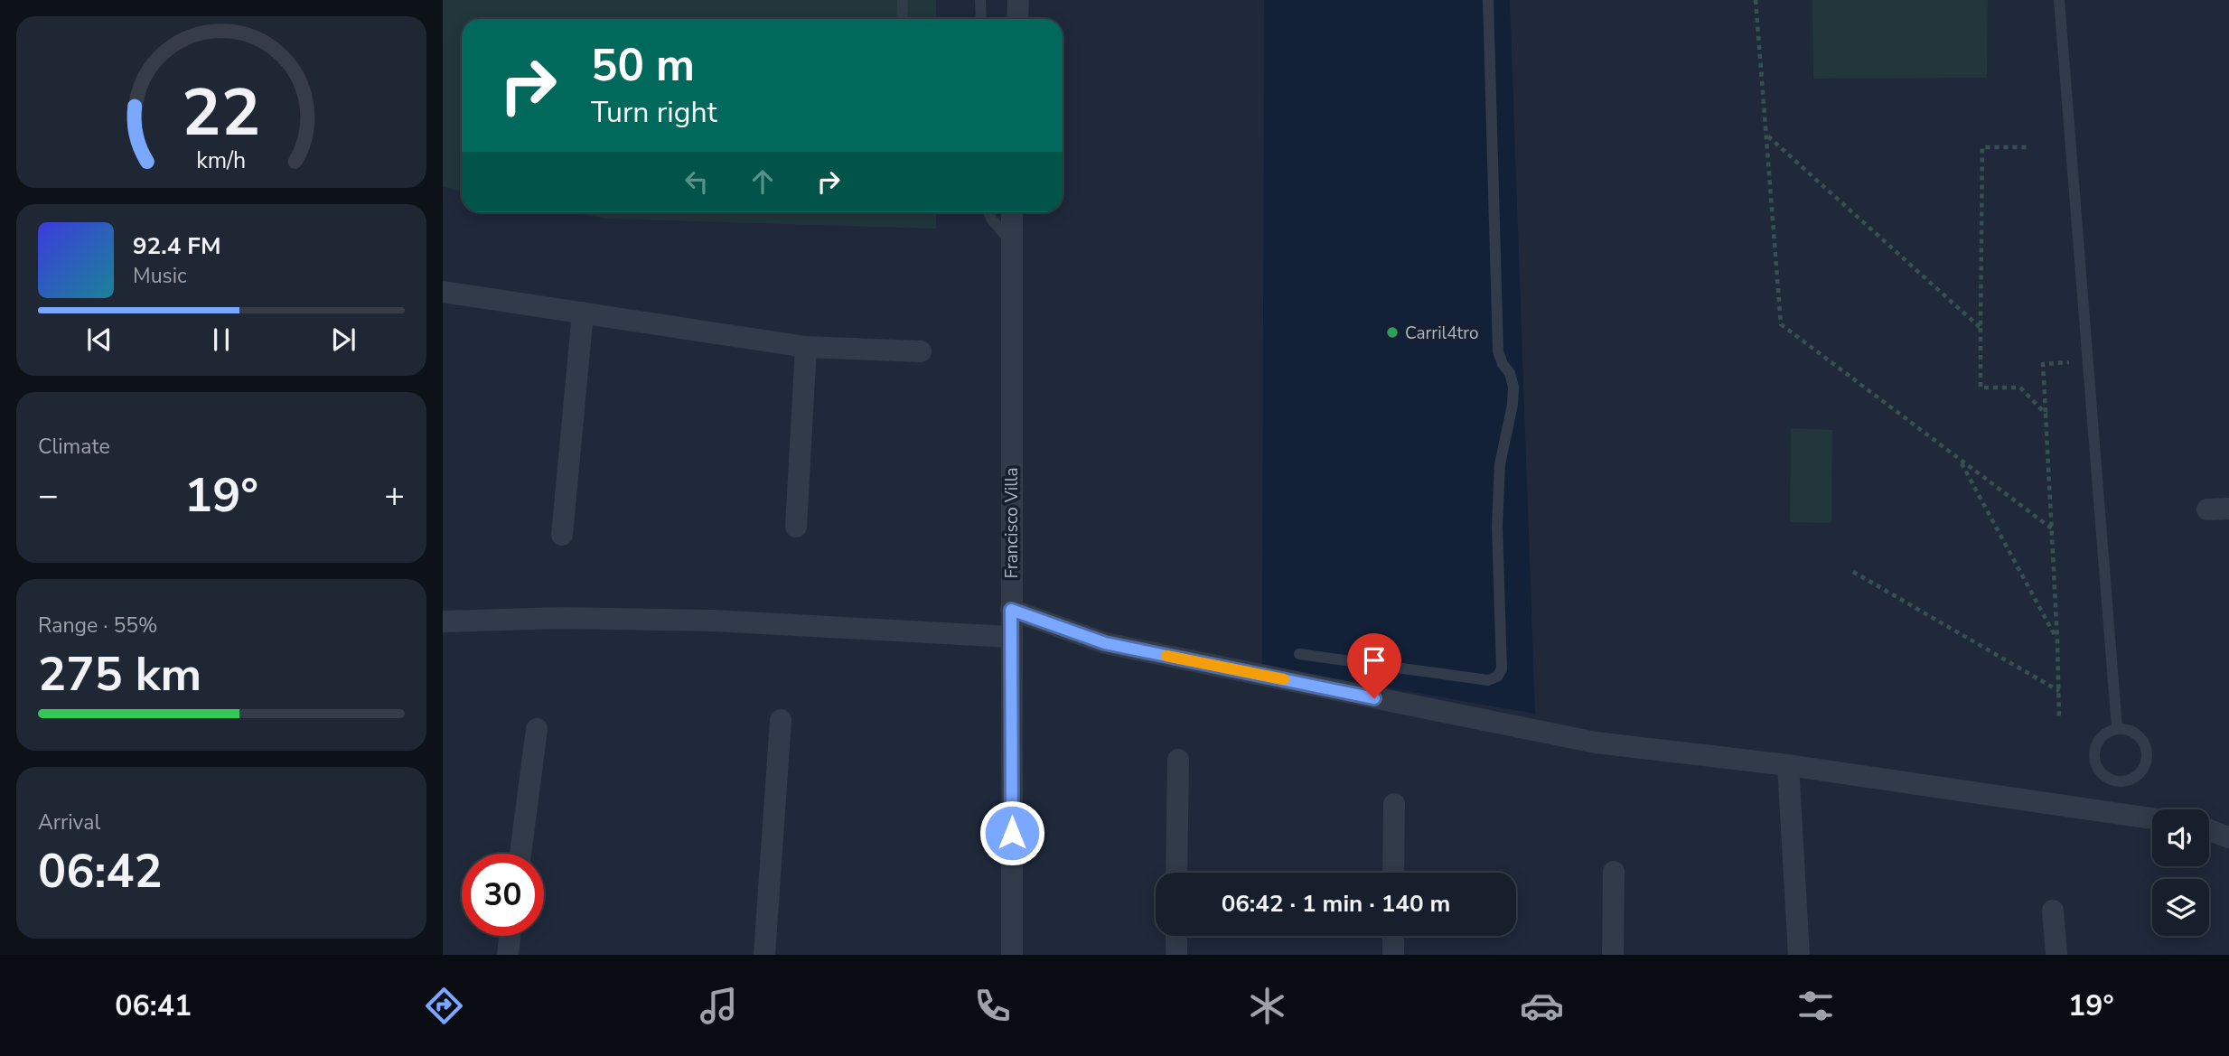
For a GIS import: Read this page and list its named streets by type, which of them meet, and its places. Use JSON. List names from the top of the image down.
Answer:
{
  "streets": {
    "street": ["Francisco Villa"]
  },
  "places": ["Carril4tro"],
  "page": {
    "turn": ["50 m", "Turn right"],
    "song": ["92.4 FM", "Music"],
    "tile": [
      "Climate",
      ["Range · 55%", "275 km"],
      ["Arrival", "06:42"]
    ],
    "heat": ["−", "19°", "+"],
    "limit": "30",
    "trip": "06:42 · 1 min · 140 m",
    "tabs": ["06:41", "19°"],
    "gauge": ["22", "km/h"]
  }
}
